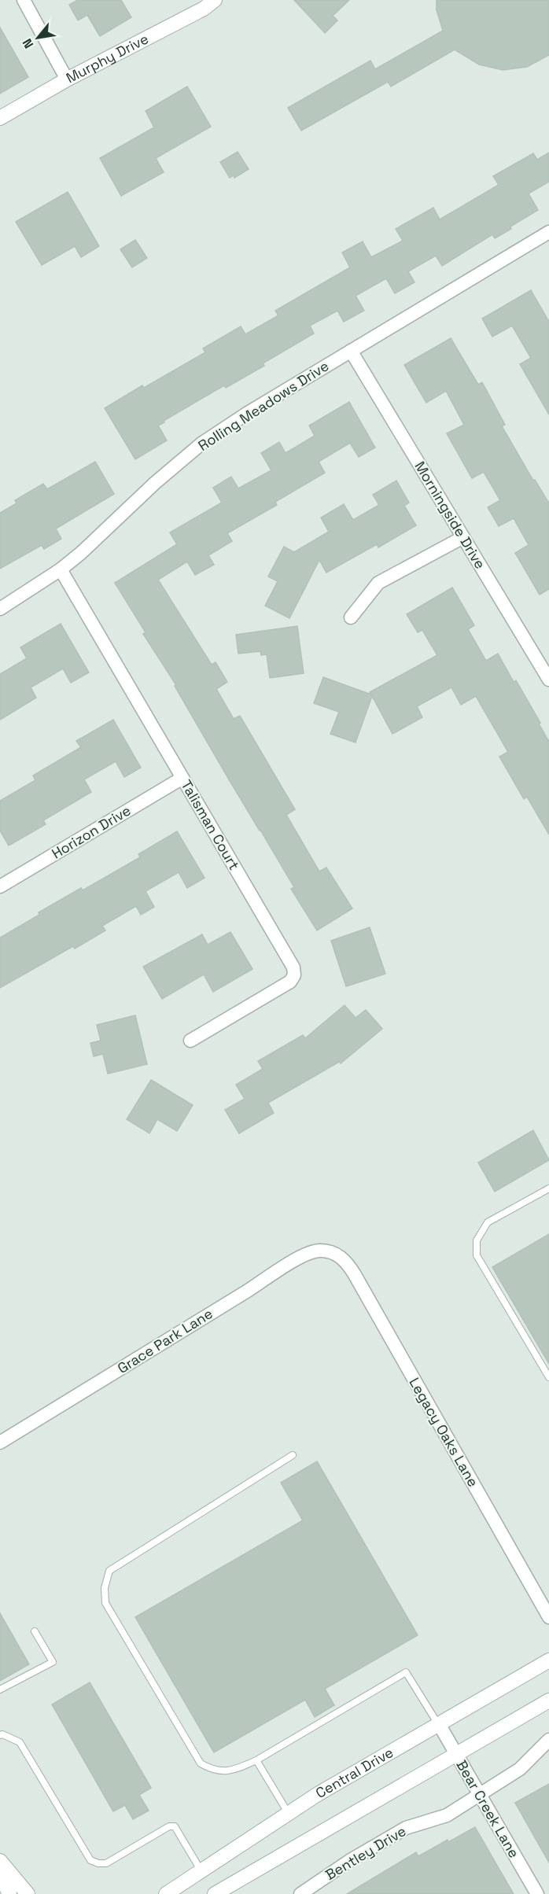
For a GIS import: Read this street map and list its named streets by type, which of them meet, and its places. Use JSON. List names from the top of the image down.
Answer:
{
  "streets": {
    "main road": ["Murphy Drive", "Central Drive"],
    "street": [
      "Rolling Meadows Drive",
      "Morningside Drive",
      "Talisman Court",
      "Horizon Drive",
      "Grace Park Lane",
      "Legacy Oaks Lane",
      "Bear Creek Lane",
      "Bentley Drive"
    ]
  },
  "crossings": [
    ["Rolling Meadows Drive", "Morningside Drive"],
    ["Rolling Meadows Drive", "Talisman Court"],
    ["Talisman Court", "Horizon Drive"],
    ["Grace Park Lane", "Legacy Oaks Lane"],
    ["Central Drive", "Bear Creek Lane"],
    ["Bear Creek Lane", "Bentley Drive"]
  ],
  "north": "bottom left"
}
